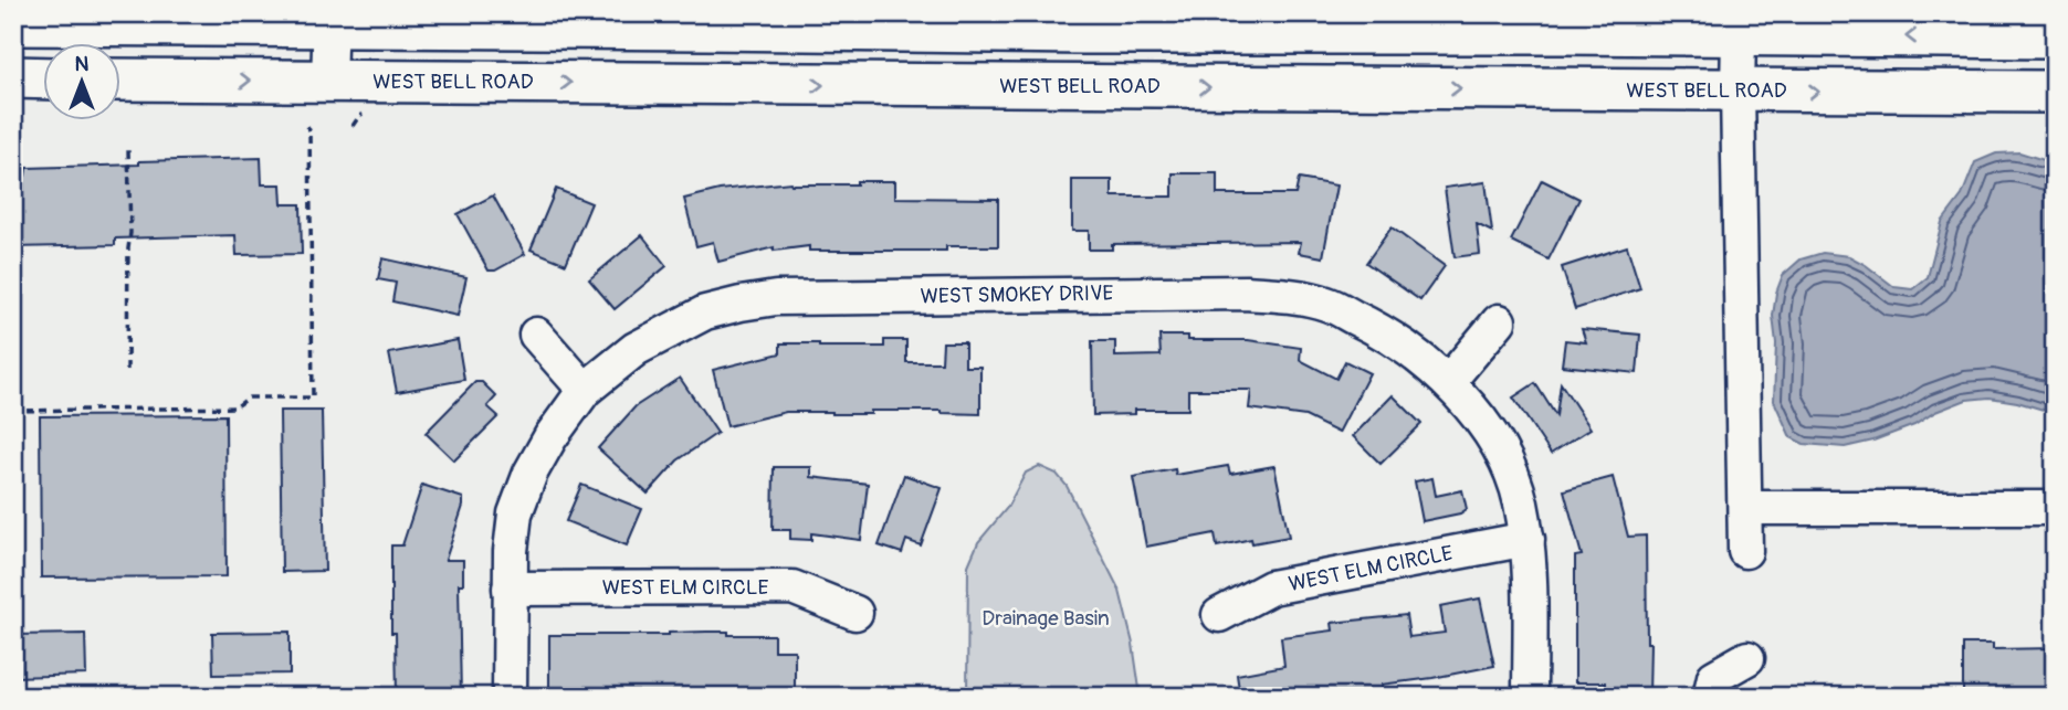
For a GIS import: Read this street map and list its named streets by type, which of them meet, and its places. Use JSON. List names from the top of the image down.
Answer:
{
  "streets": {
    "main road": ["WEST BELL ROAD"],
    "street": ["WEST SMOKEY DRIVE", "WEST ELM CIRCLE"]
  },
  "crossings": [
    ["WEST SMOKEY DRIVE", "WEST ELM CIRCLE"]
  ],
  "parks": ["Drainage Basin"],
  "north": "top"
}
